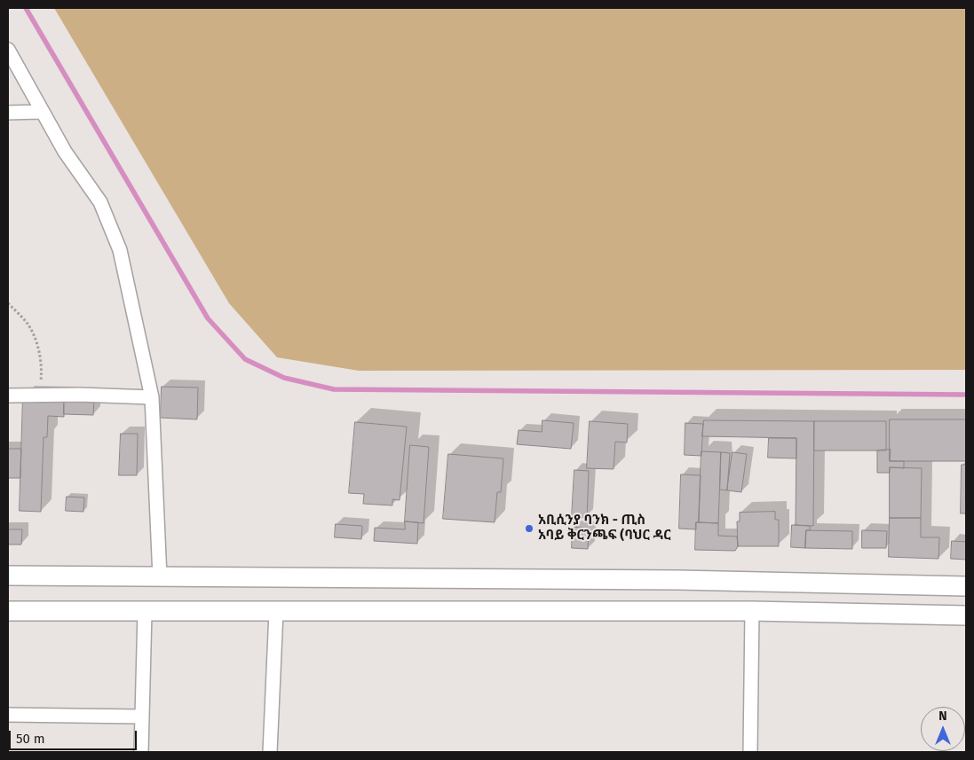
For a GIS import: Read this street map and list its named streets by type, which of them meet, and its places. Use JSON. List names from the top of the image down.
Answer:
{
  "places": ["አቢሲንያ ባንክ - ጢስ አባይ ቅርንጫፍ (ባህር ዳር"],
  "scale_bar": "50 m",
  "north": "top"
}
